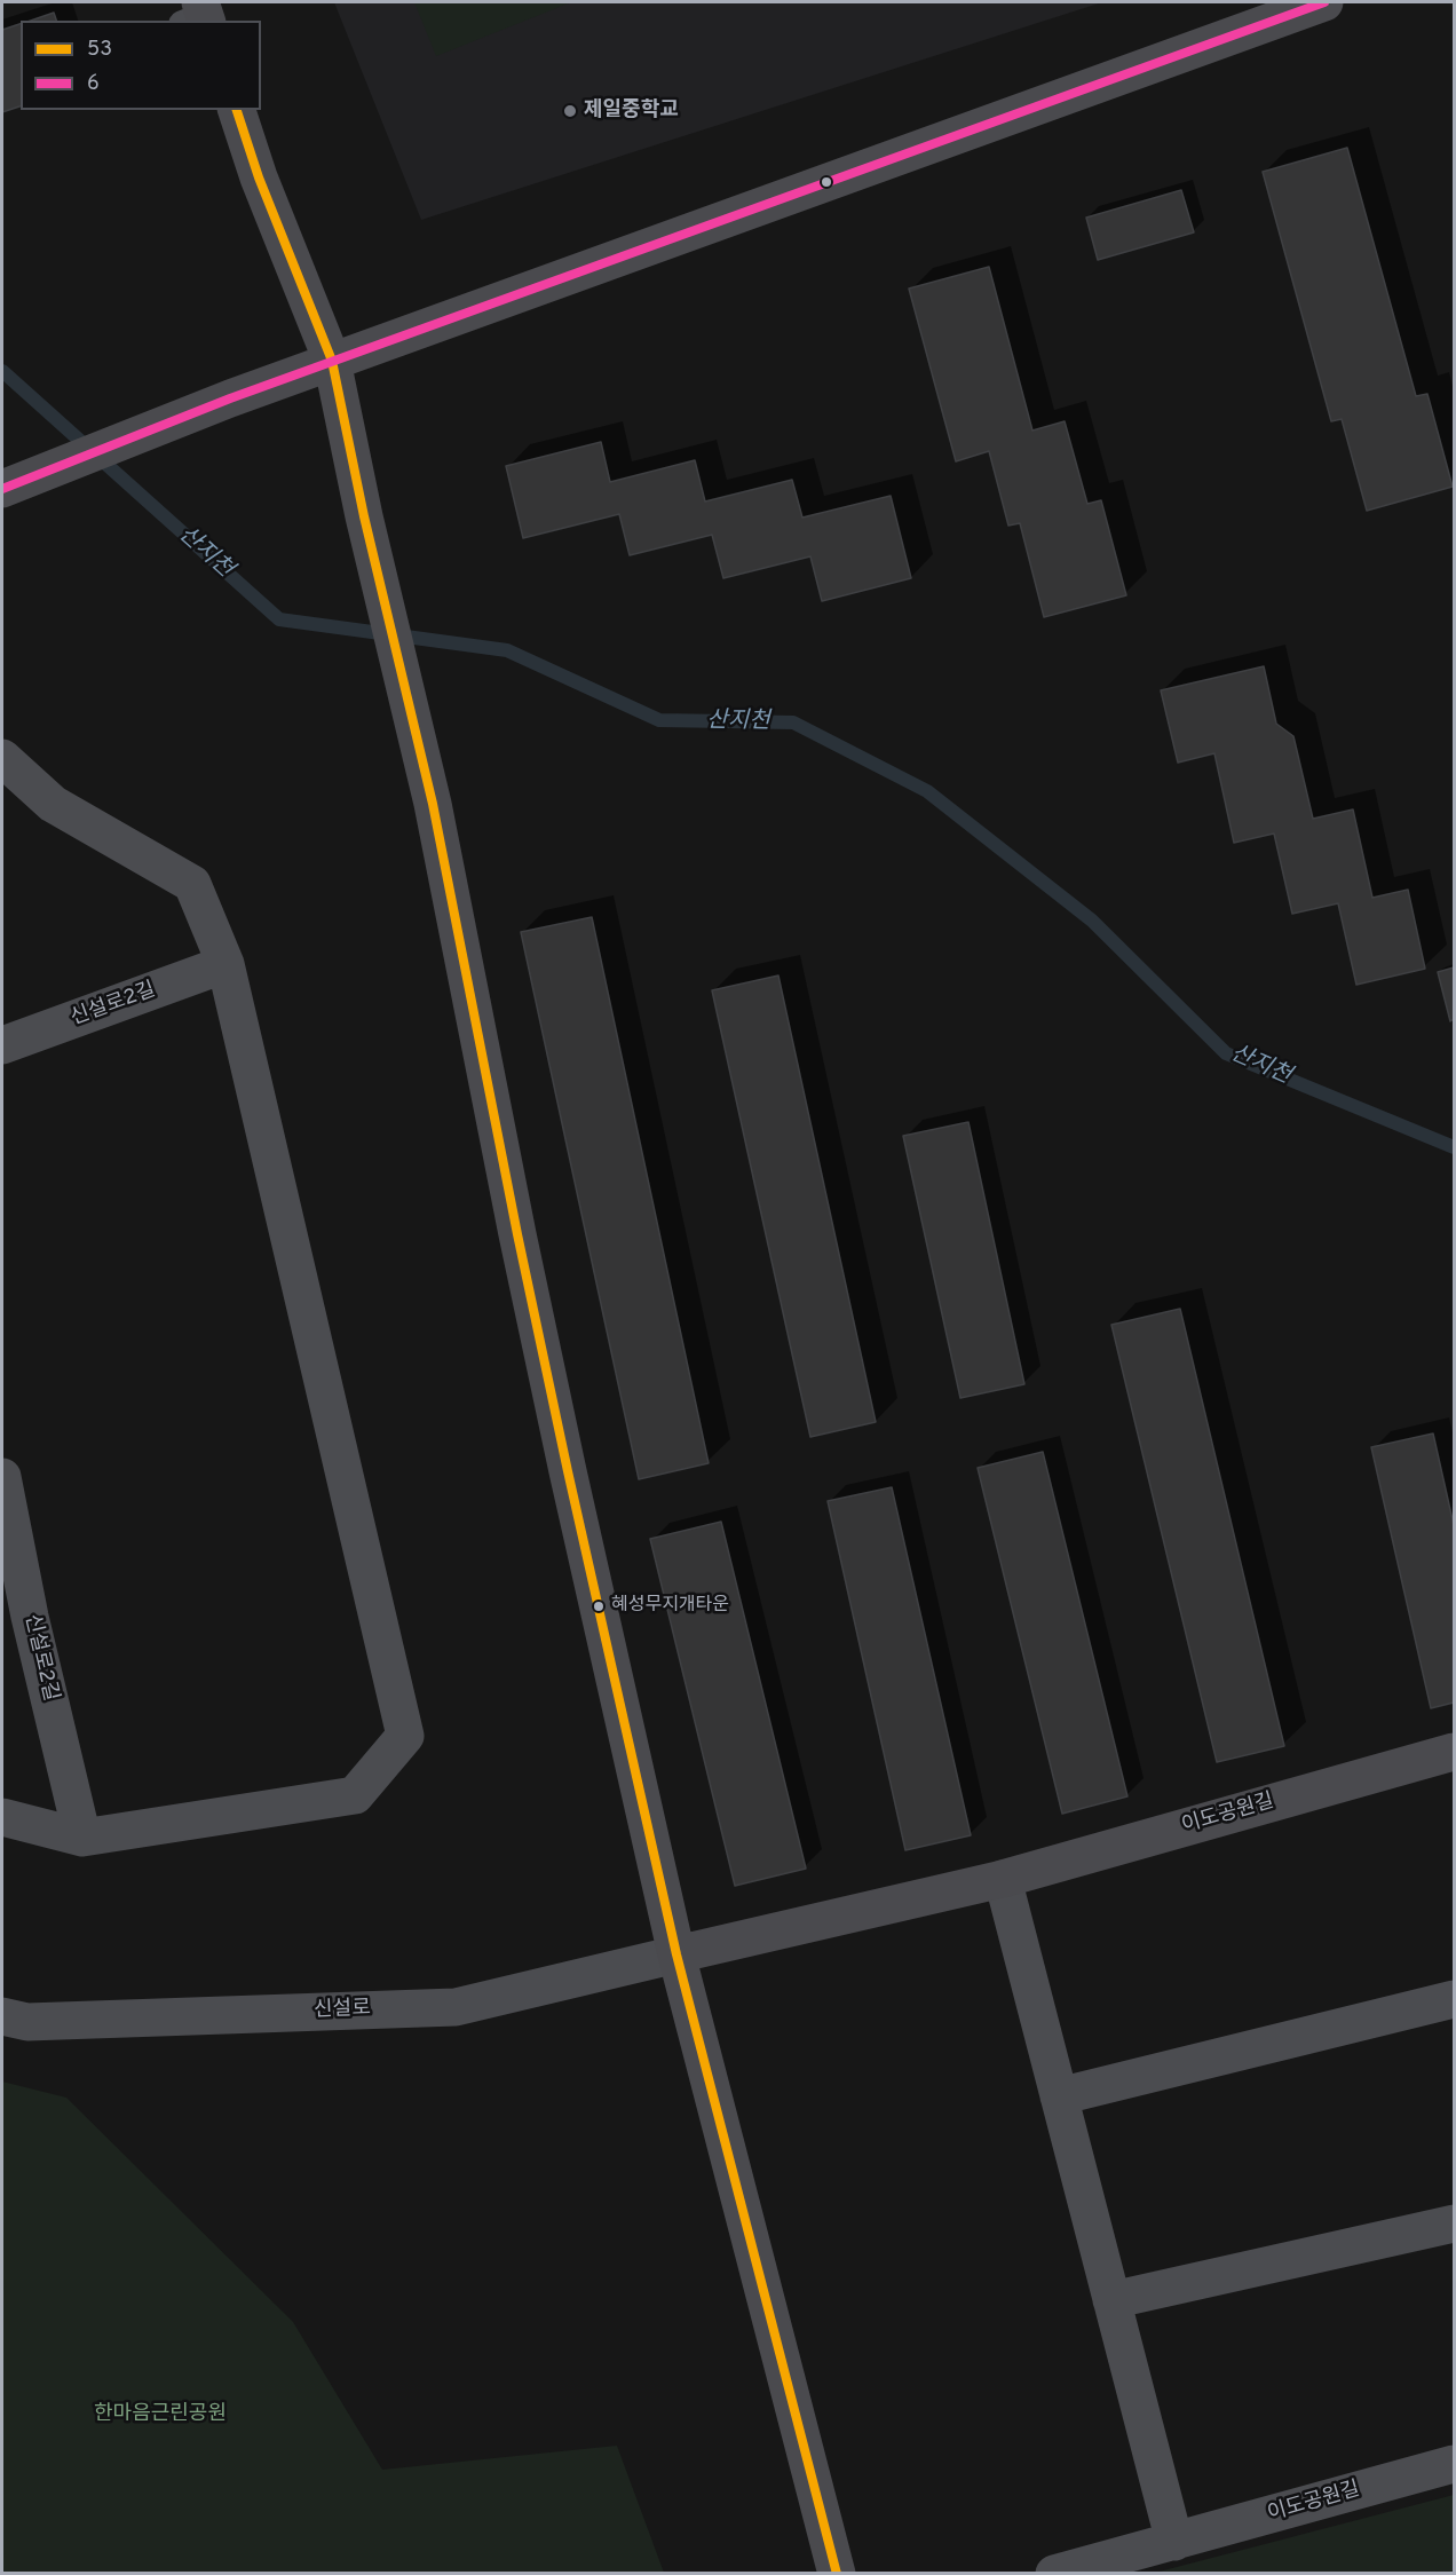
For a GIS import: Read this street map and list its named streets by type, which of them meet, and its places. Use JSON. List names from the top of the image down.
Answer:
{
  "streets": {
    "main road": ["이도공원길"],
    "street": ["신설로2길", "신설로"]
  },
  "crossings": [
    ["이도공원길", "신설로"]
  ],
  "water": ["산지천"],
  "parks": ["한마음근린공원"],
  "places": ["제일중학교", "혜성무지개타운"],
  "lines": ["transit line 6", "transit line 53"],
  "legend": ["53", "6"]
}
